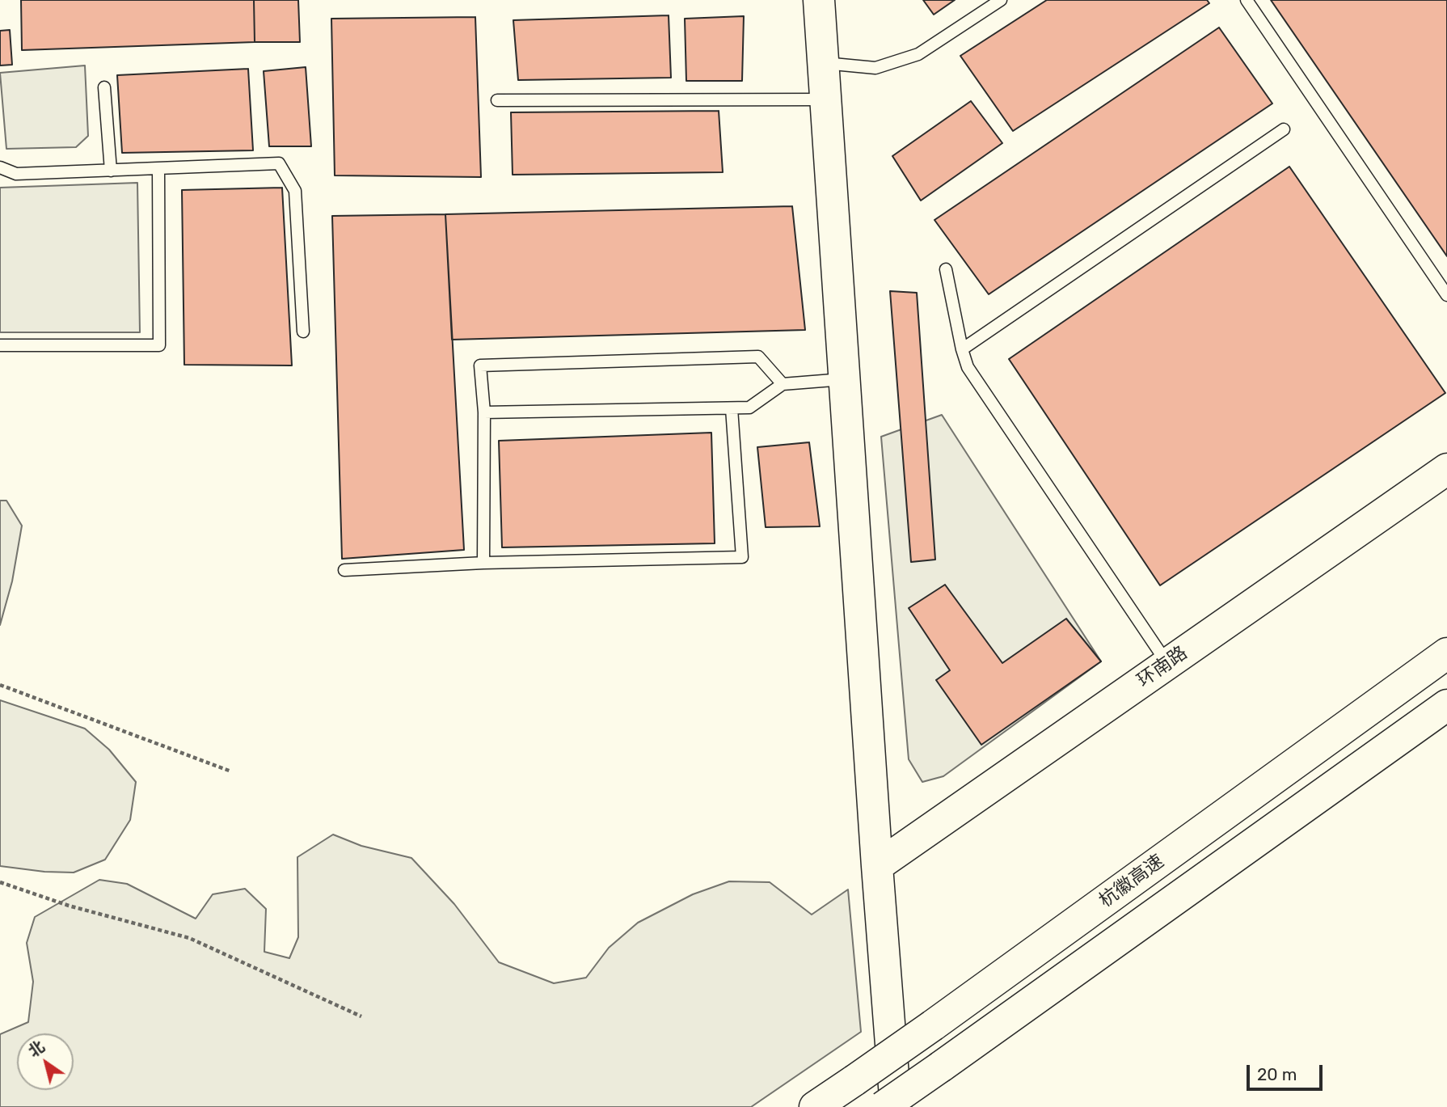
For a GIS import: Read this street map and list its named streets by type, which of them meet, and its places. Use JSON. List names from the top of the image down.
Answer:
{
  "streets": {
    "main road": ["环南路", "杭徽高速"]
  },
  "scale_bar": "20 m",
  "north": "top left"
}
